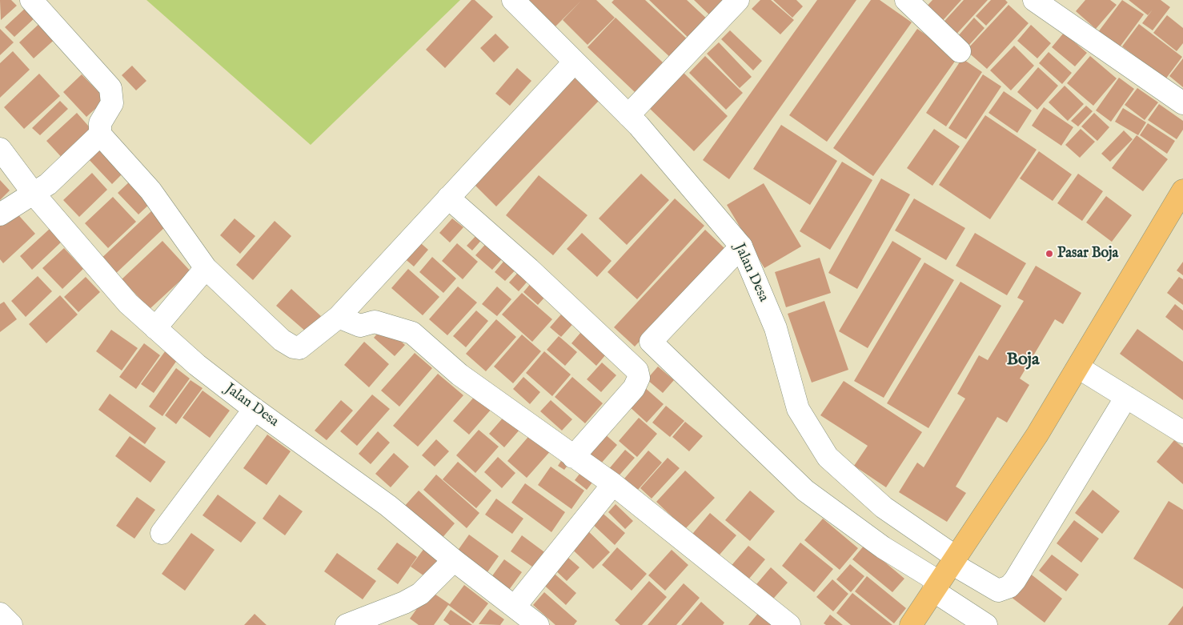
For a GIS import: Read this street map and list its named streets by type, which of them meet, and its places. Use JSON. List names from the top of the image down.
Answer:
{
  "streets": {
    "street": ["Jalan Desa"]
  },
  "districts": ["Boja"],
  "places": ["Pasar Boja"]
}
